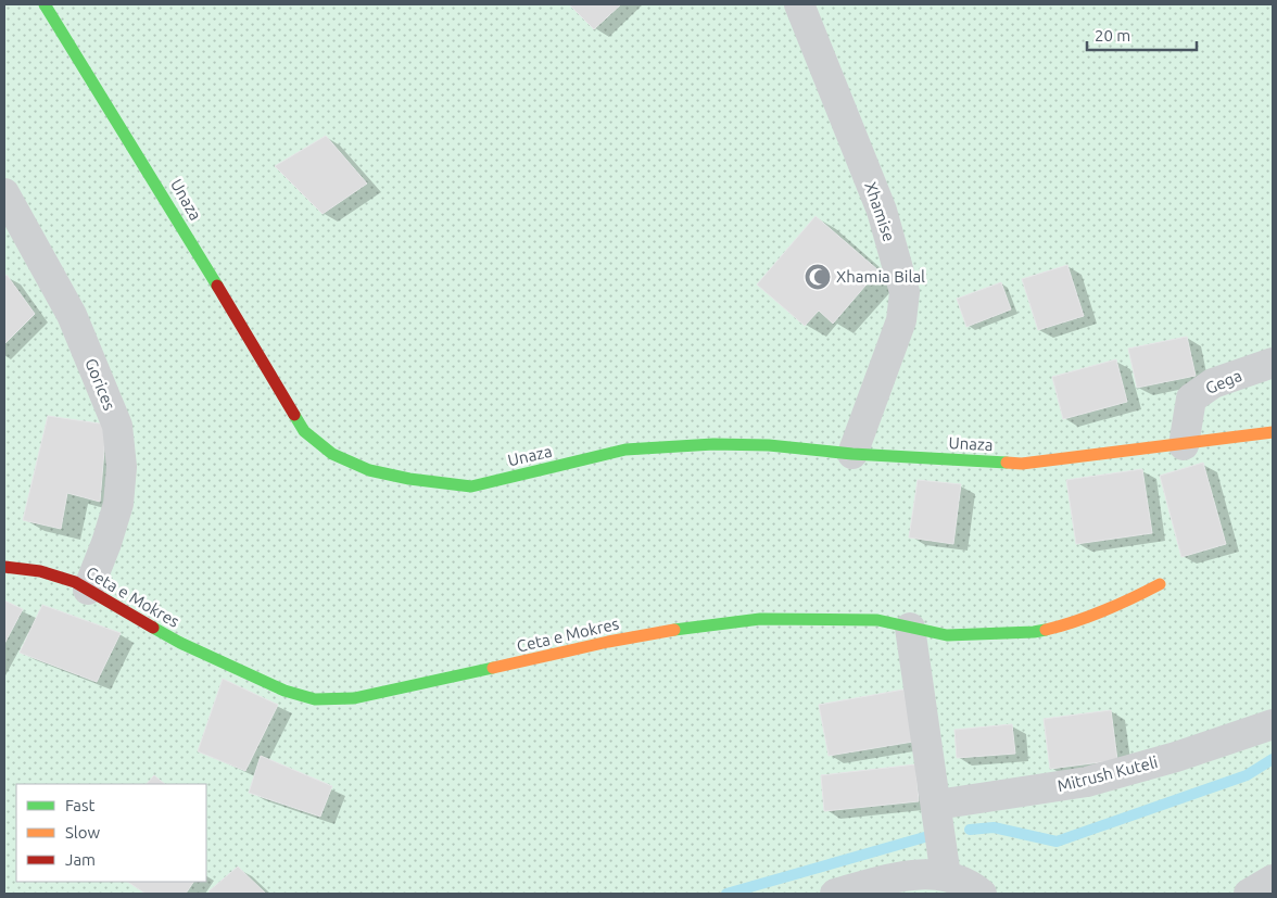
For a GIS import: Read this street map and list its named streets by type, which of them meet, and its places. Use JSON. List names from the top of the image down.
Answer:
{
  "streets": {
    "main road": ["Unaza", "Ceta e Mokres"],
    "street": [
      "Xhamise",
      "Gega",
      "Gorices",
      "Mitrush Kuteli"
    ]
  },
  "crossings": [
    ["Unaza", "Xhamise"],
    ["Unaza", "Gega"],
    ["Gorices", "Ceta e Mokres"]
  ],
  "places": {
    "mosque": ["Xhamia Bilal"]
  },
  "legend": ["Fast", "Slow", "Jam"],
  "scale_bar": "20 m"
}
